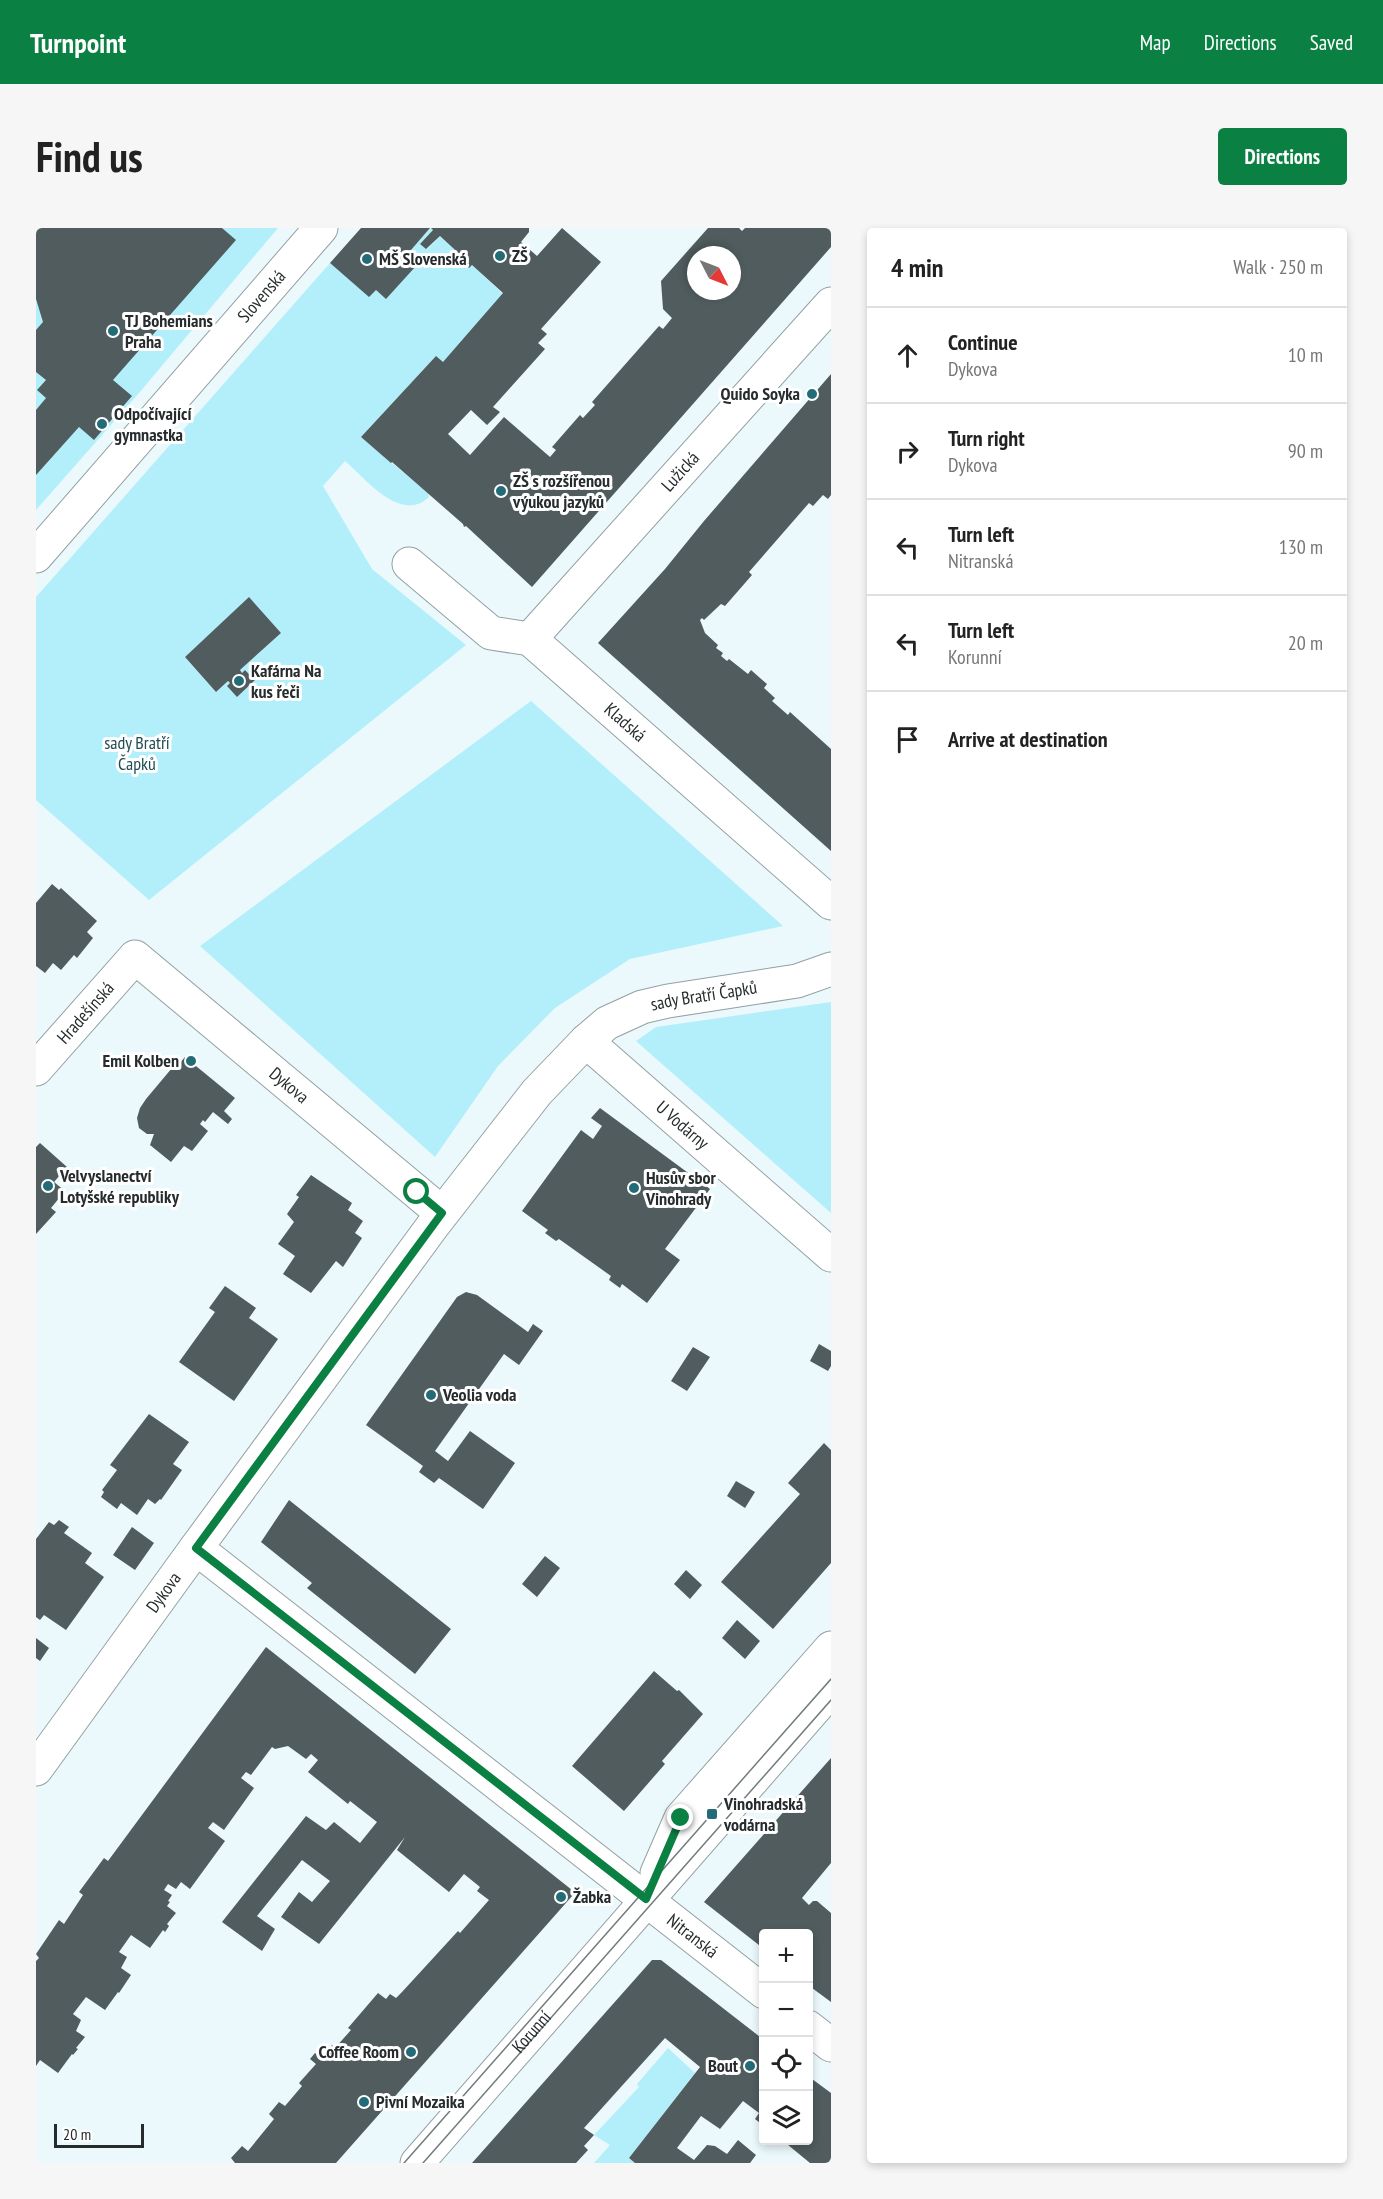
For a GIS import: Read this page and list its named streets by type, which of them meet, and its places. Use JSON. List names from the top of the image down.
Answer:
{
  "streets": {
    "street": [
      "Slovenská",
      "Lužická",
      "Kladská",
      "sady Bratří Čapků",
      "Hradešínská",
      "Dykova",
      "U Vodárny",
      "Nitranská",
      "Korunní"
    ]
  },
  "crossings": [
    ["Lužická", "Kladská"],
    ["sady Bratří Čapků", "Dykova"],
    ["sady Bratří Čapků", "U Vodárny"],
    ["Hradešínská", "Dykova"],
    ["Dykova", "U Vodárny"],
    ["Dykova", "Nitranská"],
    ["Nitranská", "Korunní"]
  ],
  "parks": ["sady Bratří Čapků"],
  "places": {
    "other": [
      "ZŠ",
      "MŠ Slovenská",
      "TJ Bohemians Praha",
      "Quido Soyka",
      "Odpočívající gymnastka",
      "ZŠ s rozšířenou výukou jazyků",
      "Kafárna Na kus řeči",
      "Emil Kolben",
      "Velvyslanectví Lotyšské republiky",
      "Husův sbor Vinohrady",
      "Veolia voda",
      "Žabka",
      "Coffee Room",
      "Bout",
      "Pivní Mozaika"
    ],
    "transit": ["Vinohradská vodárna"]
  },
  "scale_bar": "20 m",
  "north": "bottom right",
  "page": {
    "header": "Turnpoint",
    "nav": ["Map", "Directions", "Saved"],
    "buttons": "Directions",
    "title": "Find us",
    "heading": ["4 min", "Walk · 250 m"],
    "list": [
      ["Continue", "Dykova", "10 m"],
      ["Turn right", "Dykova", "90 m"],
      ["Turn left", "Nitranská", "130 m"],
      ["Turn left", "Korunní", "20 m"],
      "Arrive at destination"
    ],
    "map_buttons": ["+", "−"],
    "scale": "20 m"
  }
}
